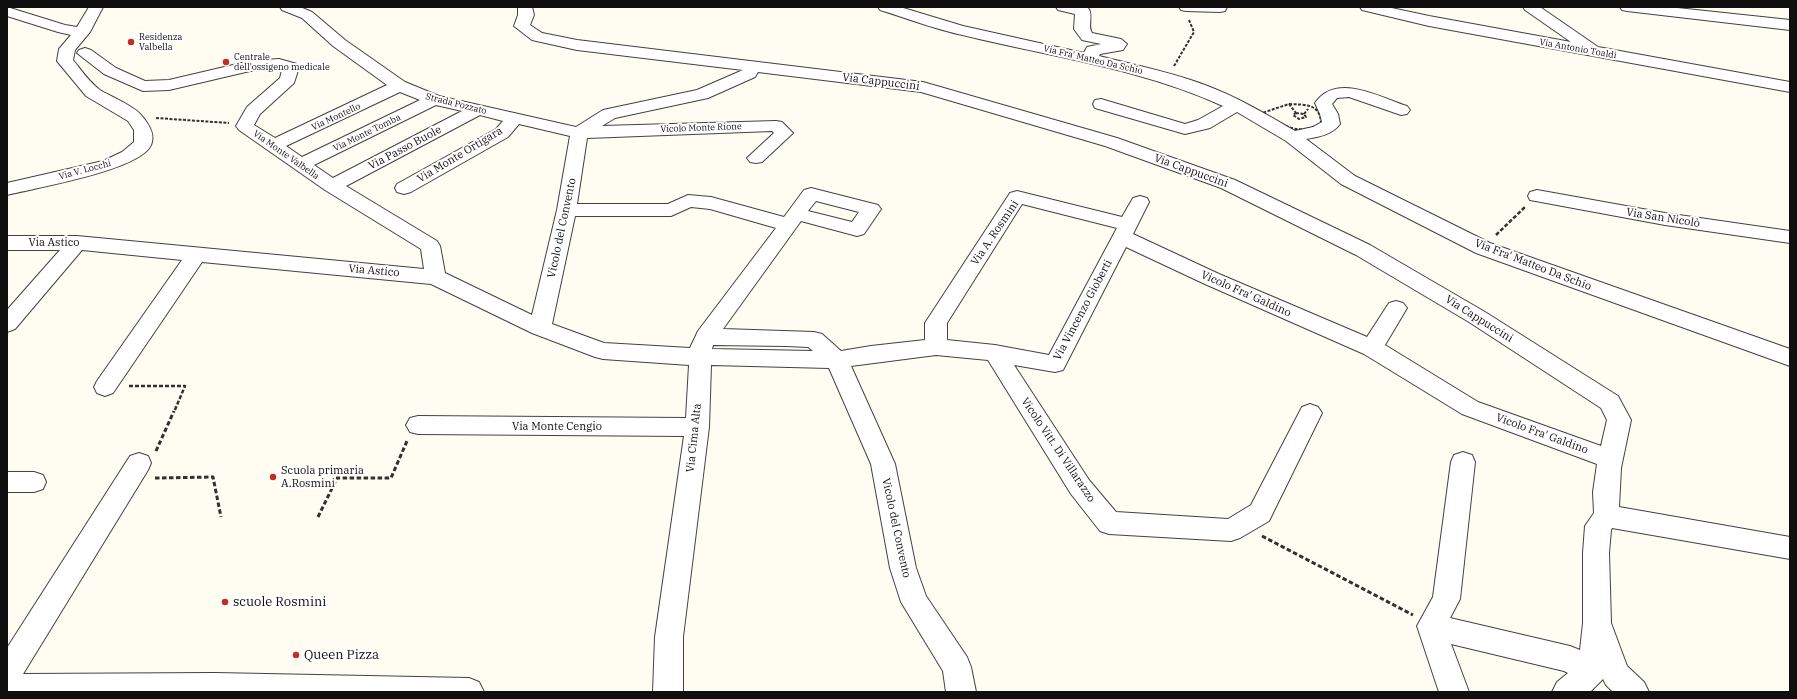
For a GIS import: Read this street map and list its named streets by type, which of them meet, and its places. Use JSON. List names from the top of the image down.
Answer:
{
  "streets": {
    "street": [
      "Via Antonio Toaldi",
      "Via Fra' Matteo Da Schio",
      "Via Cappuccini",
      "Strada Pozzato",
      "Via Montello",
      "Vicolo Monte Rione",
      "Via Monte Tomba",
      "Via Passo Buole",
      "Via Monte Valbella",
      "Via Monte Ortigara",
      "Via V. Locchi",
      "Via San Nicolò",
      "Vicolo del Convento",
      "Via A. Rosmini",
      "Via Astico",
      "Vicolo Fra' Galdino",
      "Via Vincenzo Gioberti",
      "Via Monte Cengio",
      "Via Cima Alta",
      "Vicolo Vitt. Di Villarazzo"
    ]
  },
  "crossings": [
    ["Via Cappuccini", "Vicolo Fra' Galdino"],
    ["Strada Pozzato", "Via Montello"],
    ["Strada Pozzato", "Vicolo Monte Rione"],
    ["Strada Pozzato", "Via Monte Tomba"],
    ["Strada Pozzato", "Via Passo Buole"],
    ["Strada Pozzato", "Via Monte Ortigara"],
    ["Strada Pozzato", "Vicolo del Convento"],
    ["Via Montello", "Via Monte Valbella"],
    ["Vicolo Monte Rione", "Vicolo del Convento"],
    ["Via Monte Tomba", "Via Monte Valbella"],
    ["Via Passo Buole", "Via Monte Valbella"],
    ["Via Monte Valbella", "Via Astico"],
    ["Vicolo del Convento", "Via Astico"],
    ["Via A. Rosmini", "Vicolo Fra' Galdino"],
    ["Via A. Rosmini", "Via Vincenzo Gioberti"],
    ["Vicolo Fra' Galdino", "Via Vincenzo Gioberti"],
    ["Via Vincenzo Gioberti", "Vicolo Vitt. Di Villarazzo"],
    ["Via Monte Cengio", "Via Cima Alta"]
  ],
  "places": [
    "Residenza Valbella",
    "Centrale dell'ossigeno medicale",
    "Scuola primaria A.Rosmini",
    "scuole Rosmini",
    "Queen Pizza"
  ]
}
